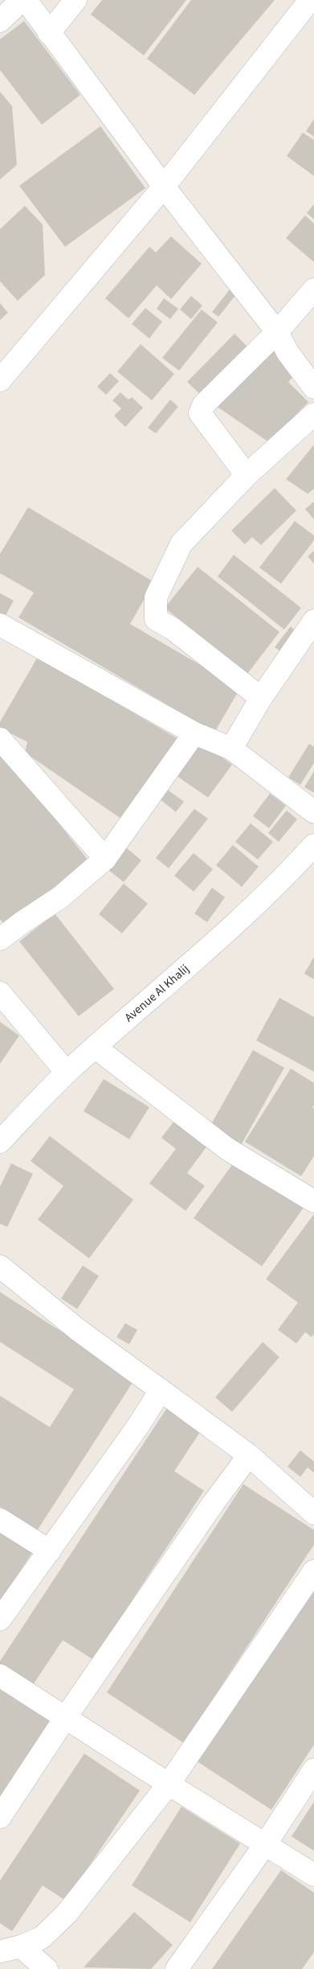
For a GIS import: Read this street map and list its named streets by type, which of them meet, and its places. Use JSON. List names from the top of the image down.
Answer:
{
  "streets": {
    "street": ["Avenue Al Khalij"]
  }
}
